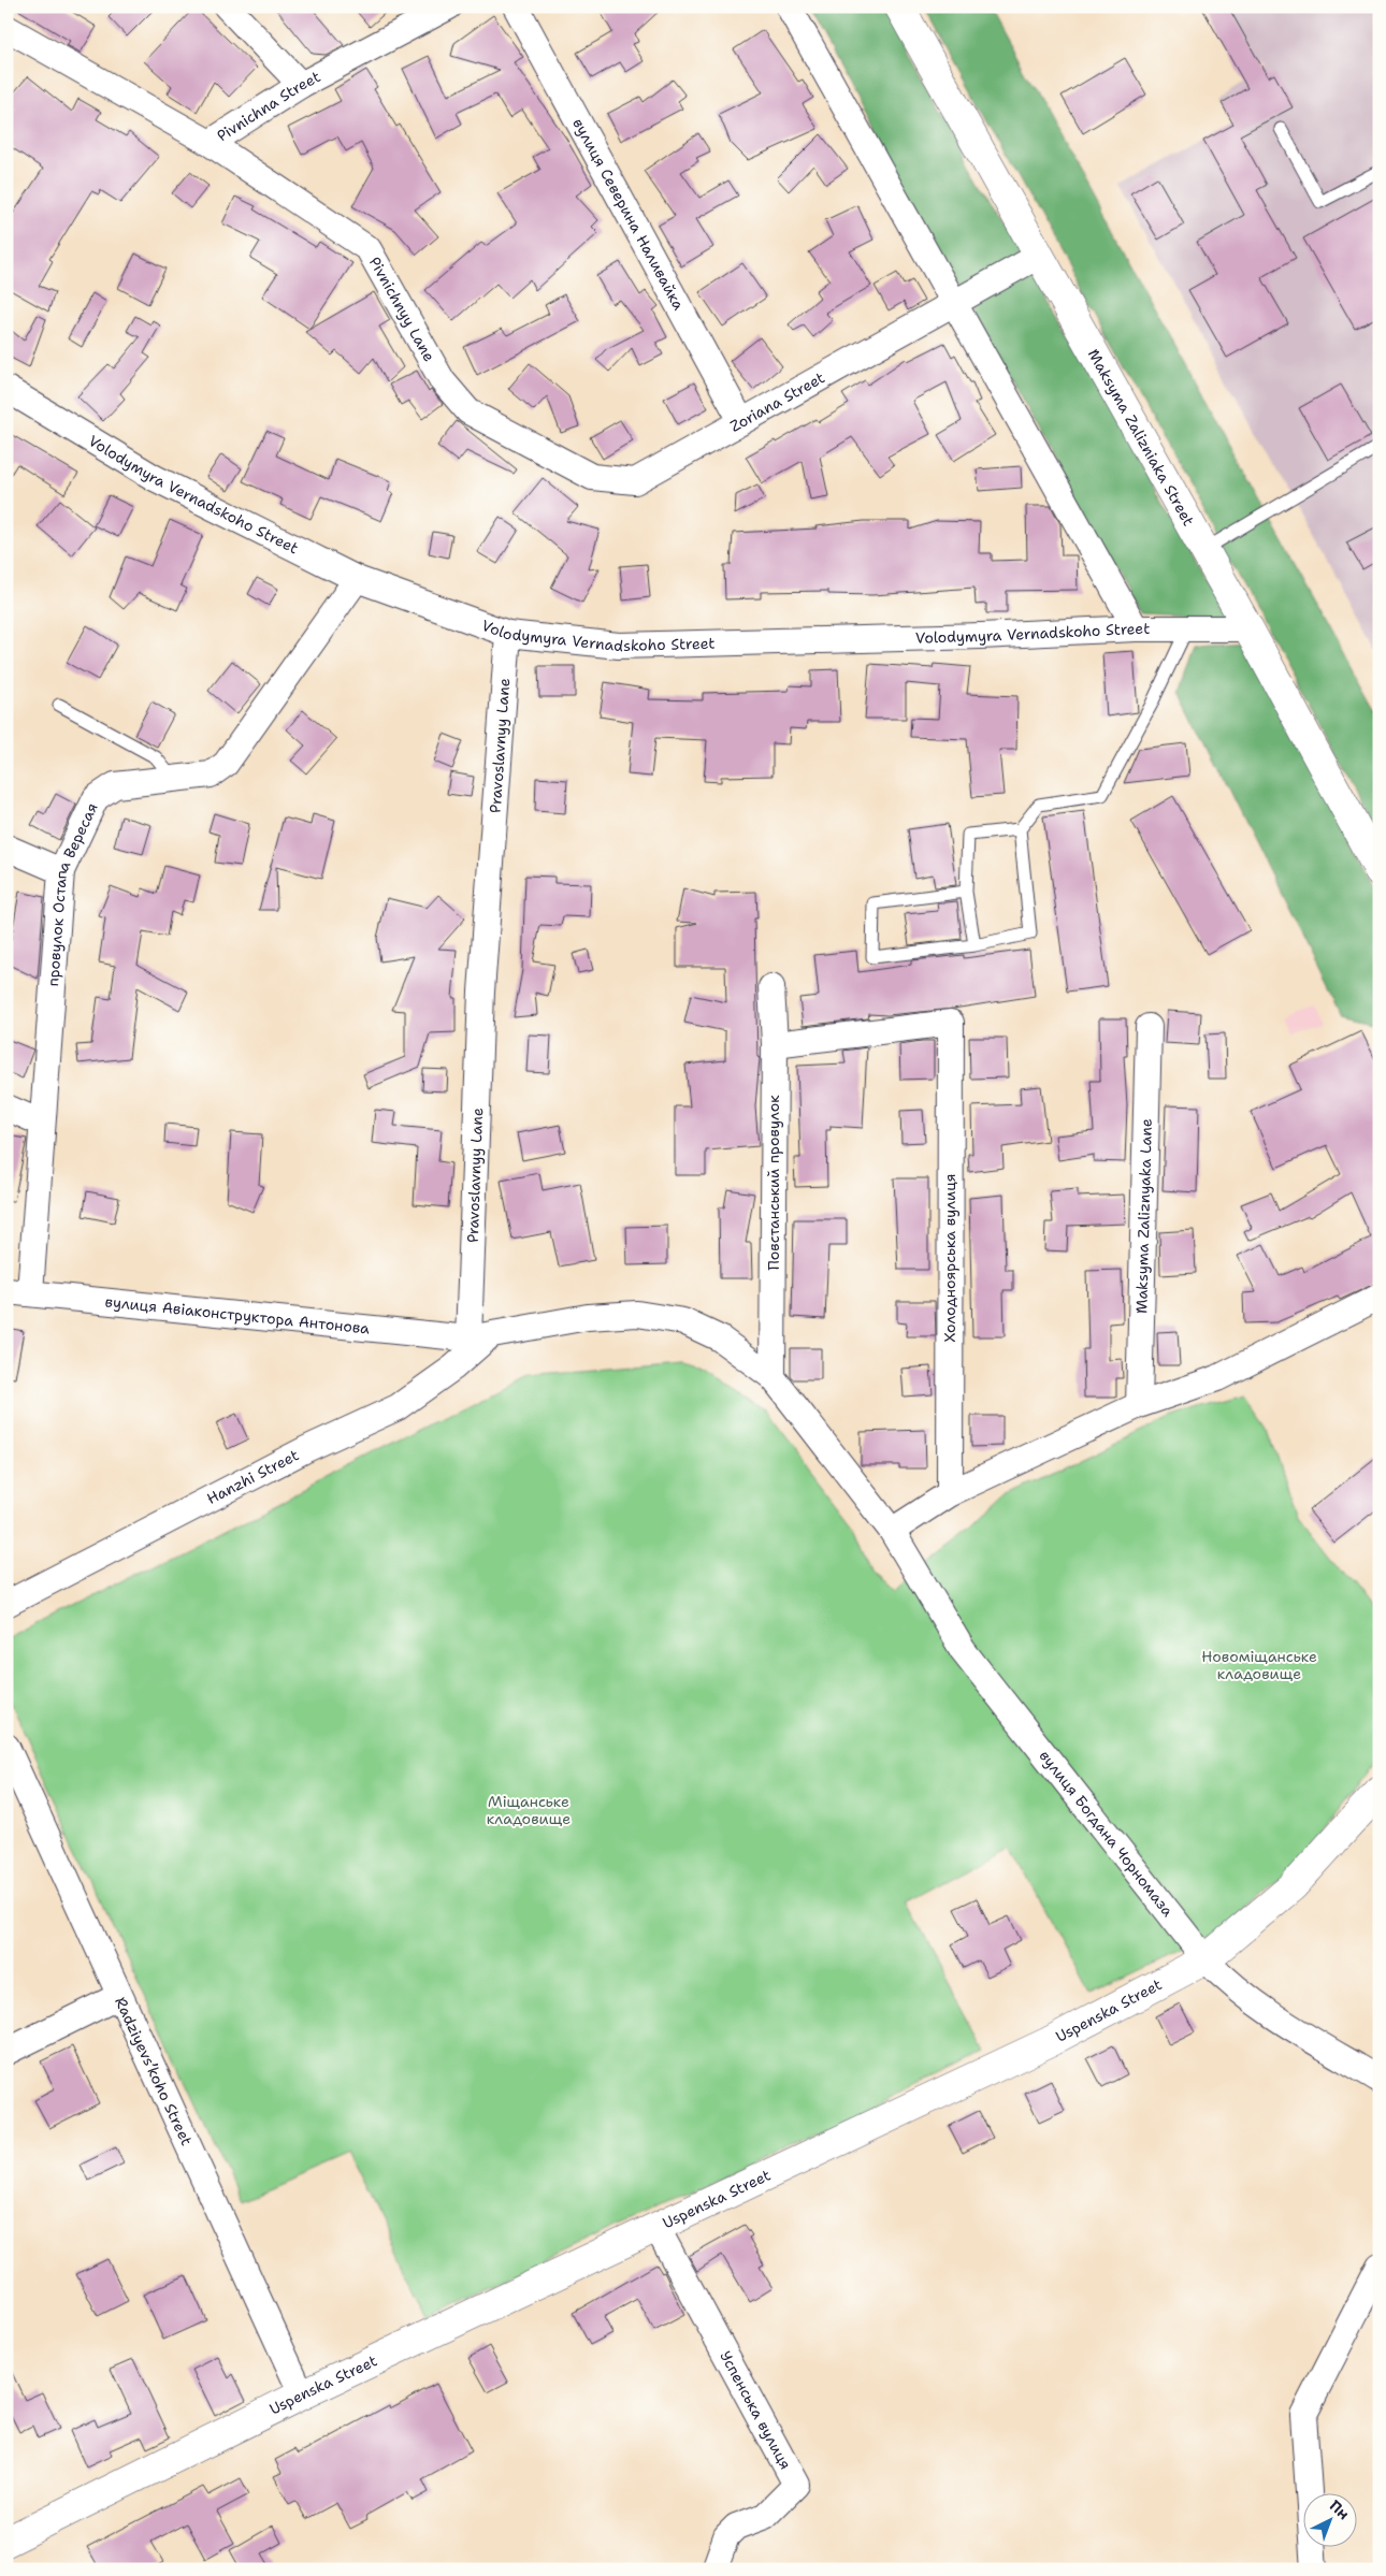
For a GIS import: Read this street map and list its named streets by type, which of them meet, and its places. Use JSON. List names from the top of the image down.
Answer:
{
  "streets": {
    "street": [
      "Pivnichna Street",
      "вулиця Северина Наливайка",
      "Pivnichnyy Lane",
      "Zoriana Street",
      "Maksyma Zalizniaka Street",
      "Volodymyra Vernadskoho Street",
      "Pravoslavnyy Lane",
      "провулок Остапа Вересая",
      "Повстанський провулок",
      "Maksyma Zaliznyaka Lane",
      "Холодноярська вулиця",
      "вулиця Авіаконструктора Антонова",
      "Hanzhi Street",
      "вулиця Богдана Чорномаза",
      "Uspenska Street",
      "Radziyevsʹkoho Street",
      "Успенська вулиця"
    ]
  },
  "crossings": [
    ["Pivnichna Street", "Pivnichnyy Lane"],
    ["вулиця Северина Наливайка", "Zoriana Street"],
    ["Pivnichnyy Lane", "Zoriana Street"],
    ["Zoriana Street", "Maksyma Zalizniaka Street"],
    ["Maksyma Zalizniaka Street", "Volodymyra Vernadskoho Street"],
    ["Volodymyra Vernadskoho Street", "Pravoslavnyy Lane"],
    ["Volodymyra Vernadskoho Street", "провулок Остапа Вересая"],
    ["Pravoslavnyy Lane", "вулиця Авіаконструктора Антонова"],
    ["Pravoslavnyy Lane", "Hanzhi Street"],
    ["Pravoslavnyy Lane", "вулиця Богдана Чорномаза"],
    ["провулок Остапа Вересая", "вулиця Авіаконструктора Антонова"],
    ["Повстанський провулок", "Холодноярська вулиця"],
    ["Повстанський провулок", "вулиця Богдана Чорномаза"],
    ["вулиця Авіаконструктора Антонова", "Hanzhi Street"],
    ["вулиця Авіаконструктора Антонова", "вулиця Богдана Чорномаза"],
    ["Hanzhi Street", "вулиця Богдана Чорномаза"],
    ["вулиця Богдана Чорномаза", "Uspenska Street"],
    ["Uspenska Street", "Radziyevsʹkoho Street"],
    ["Uspenska Street", "Успенська вулиця"]
  ],
  "parks": ["Новоміщанське кладовище", "Міщанське кладовище"],
  "north": "top right"
}
